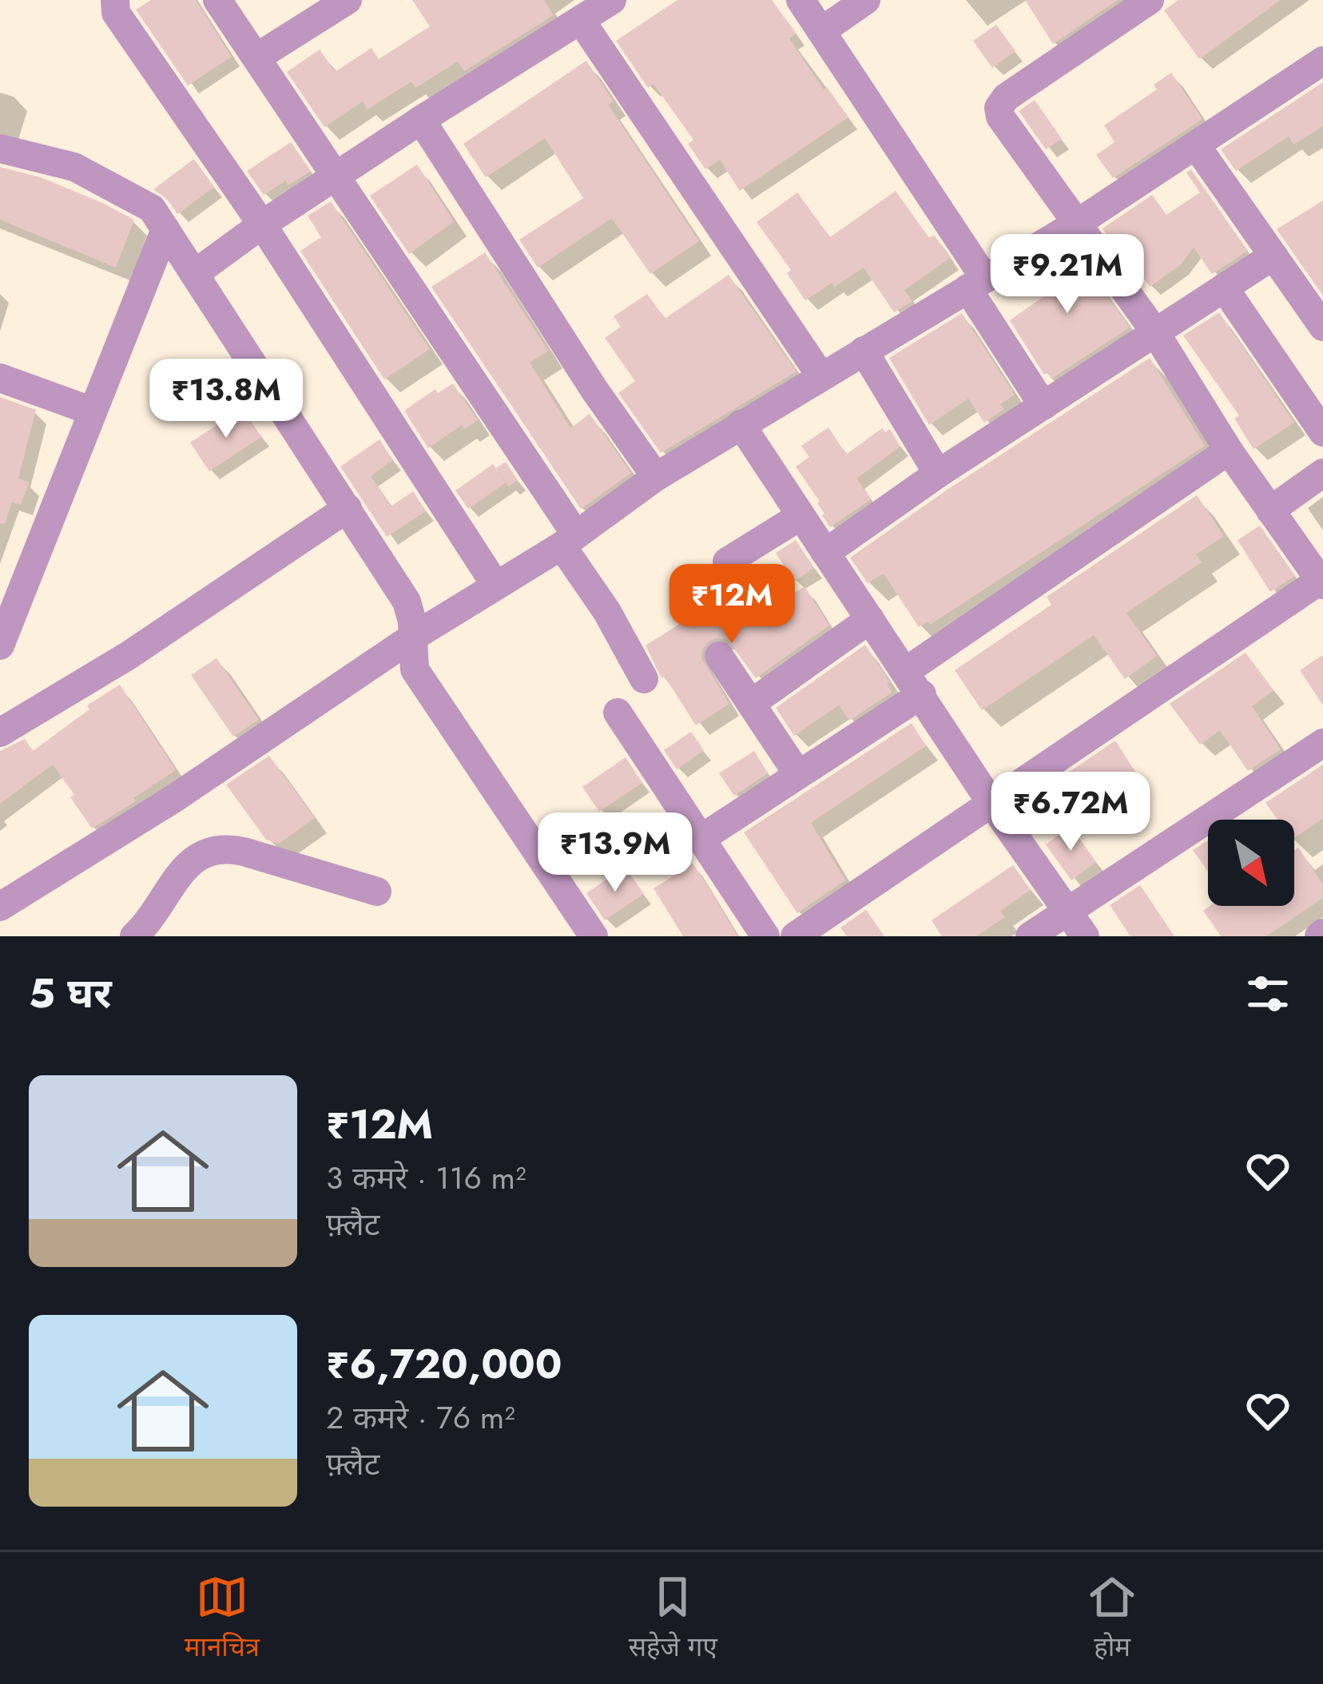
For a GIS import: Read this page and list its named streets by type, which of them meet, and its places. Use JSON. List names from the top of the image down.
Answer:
{
  "north": "bottom right",
  "page": {
    "price": [
      "₹9.21M",
      "₹13.8M",
      "₹12M",
      "₹6.72M",
      "₹13.9M"
    ],
    "heading": "5 घर",
    "list": [
      {
        "name": "₹12M",
        "note": "3 कमरे · 116 m² · फ़्लैट"
      },
      {
        "name": "₹6,720,000",
        "note": "2 कमरे · 76 m² · फ़्लैट"
      }
    ],
    "tabs": ["मानचित्र", "सहेजे गए", "होम"]
  }
}
